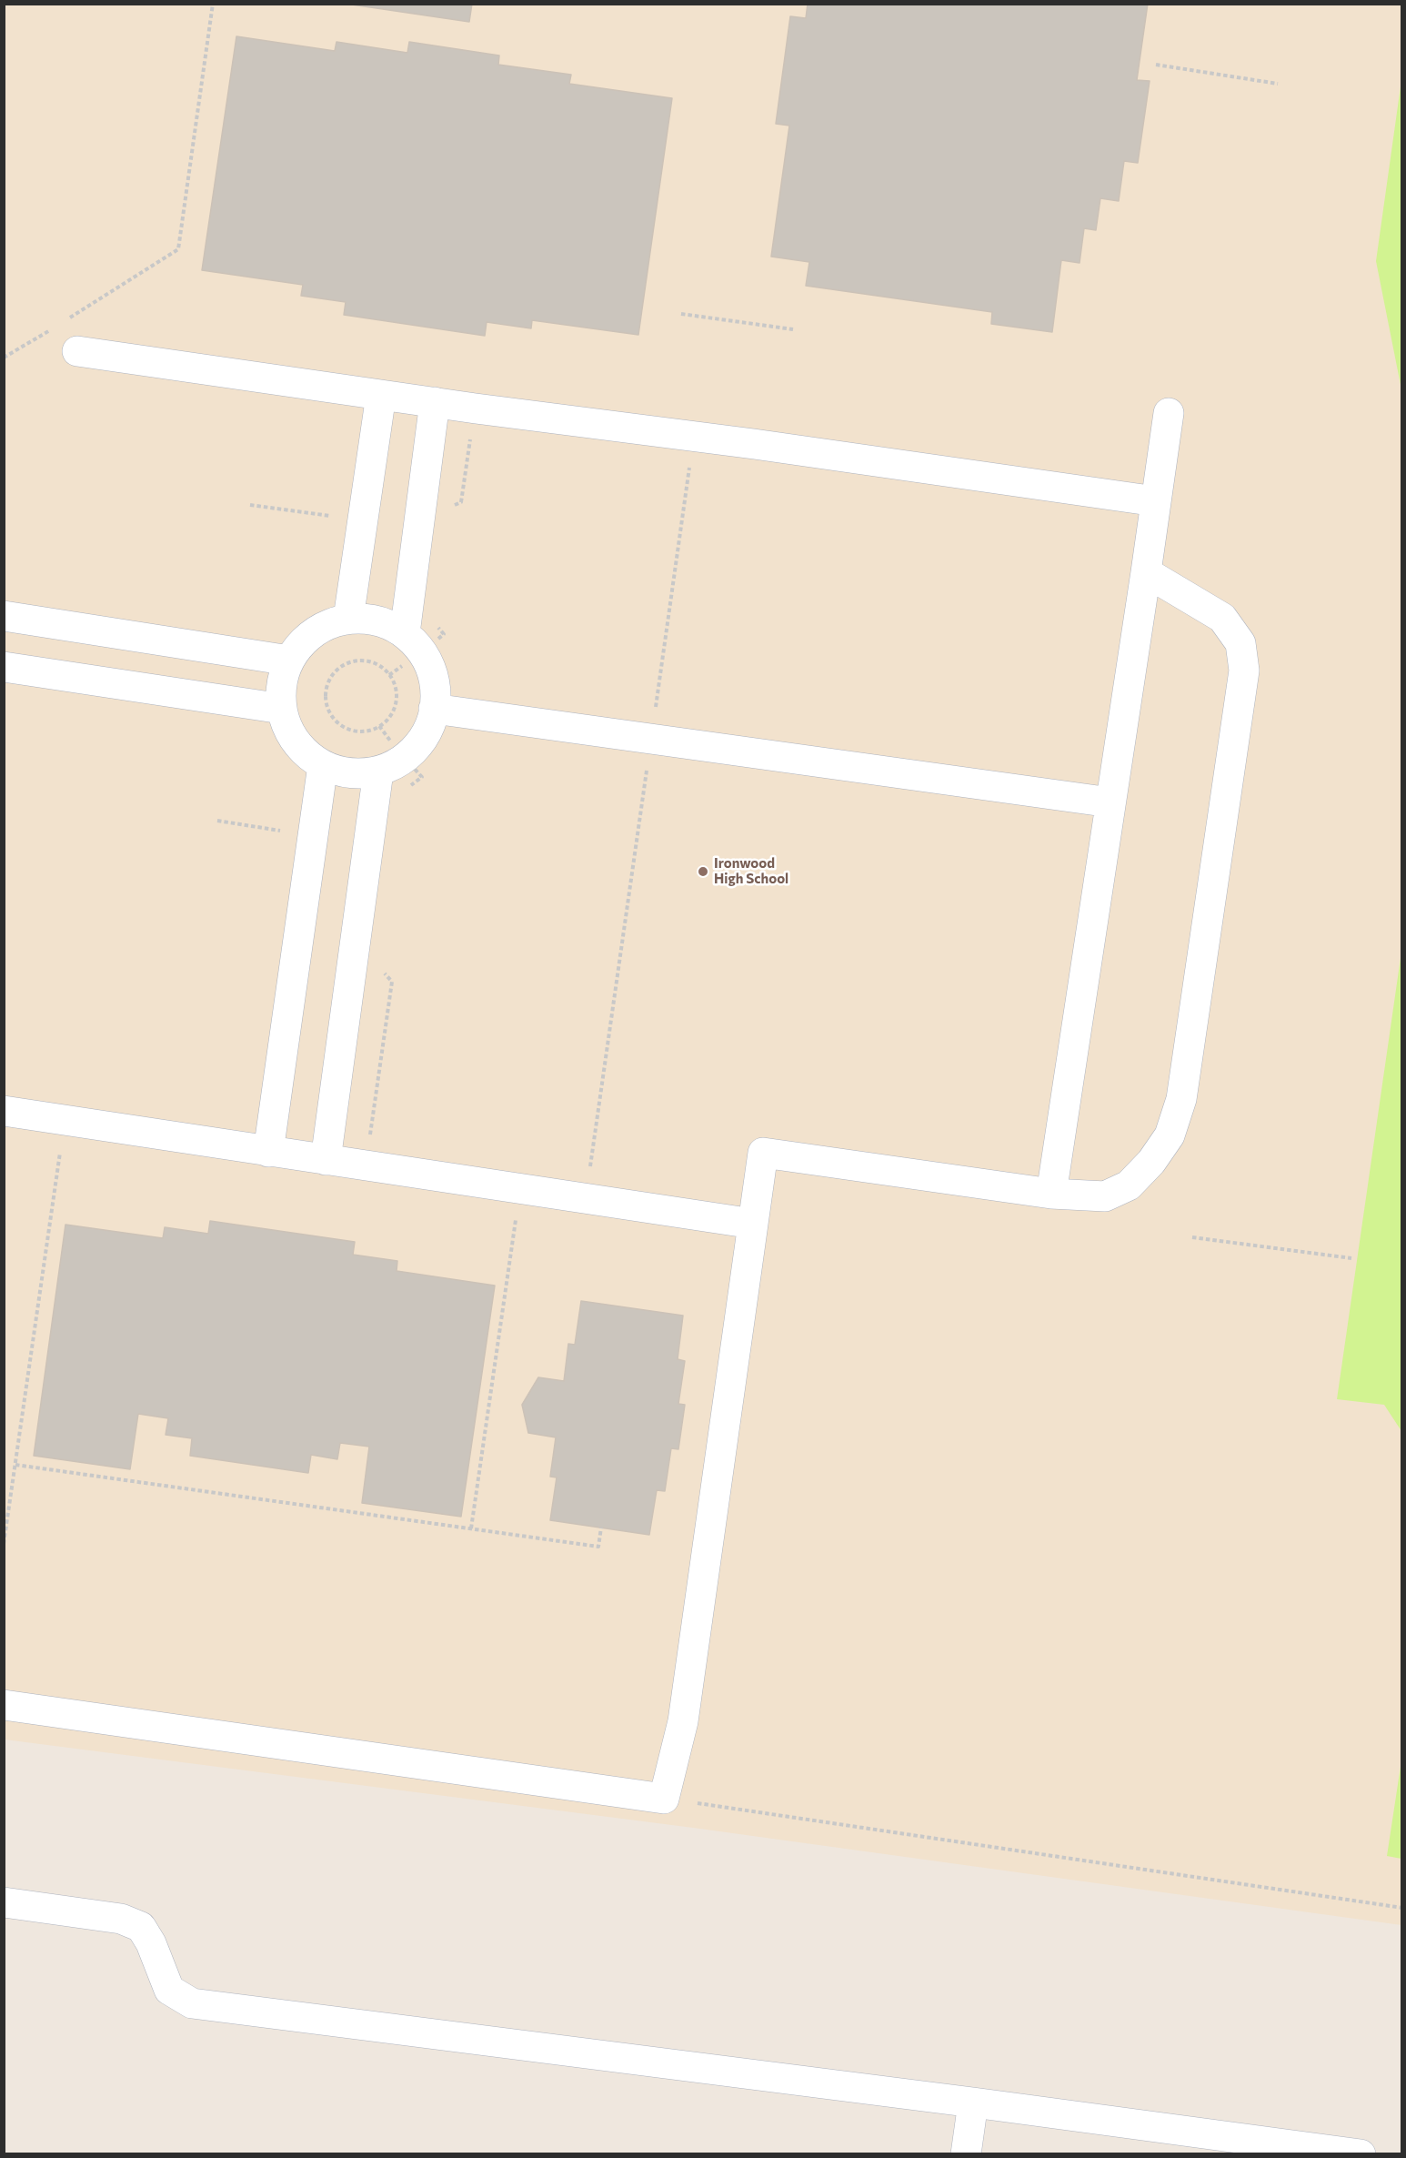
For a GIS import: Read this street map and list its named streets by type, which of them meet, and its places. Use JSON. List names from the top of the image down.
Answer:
{
  "places": ["Ironwood High School"]
}
